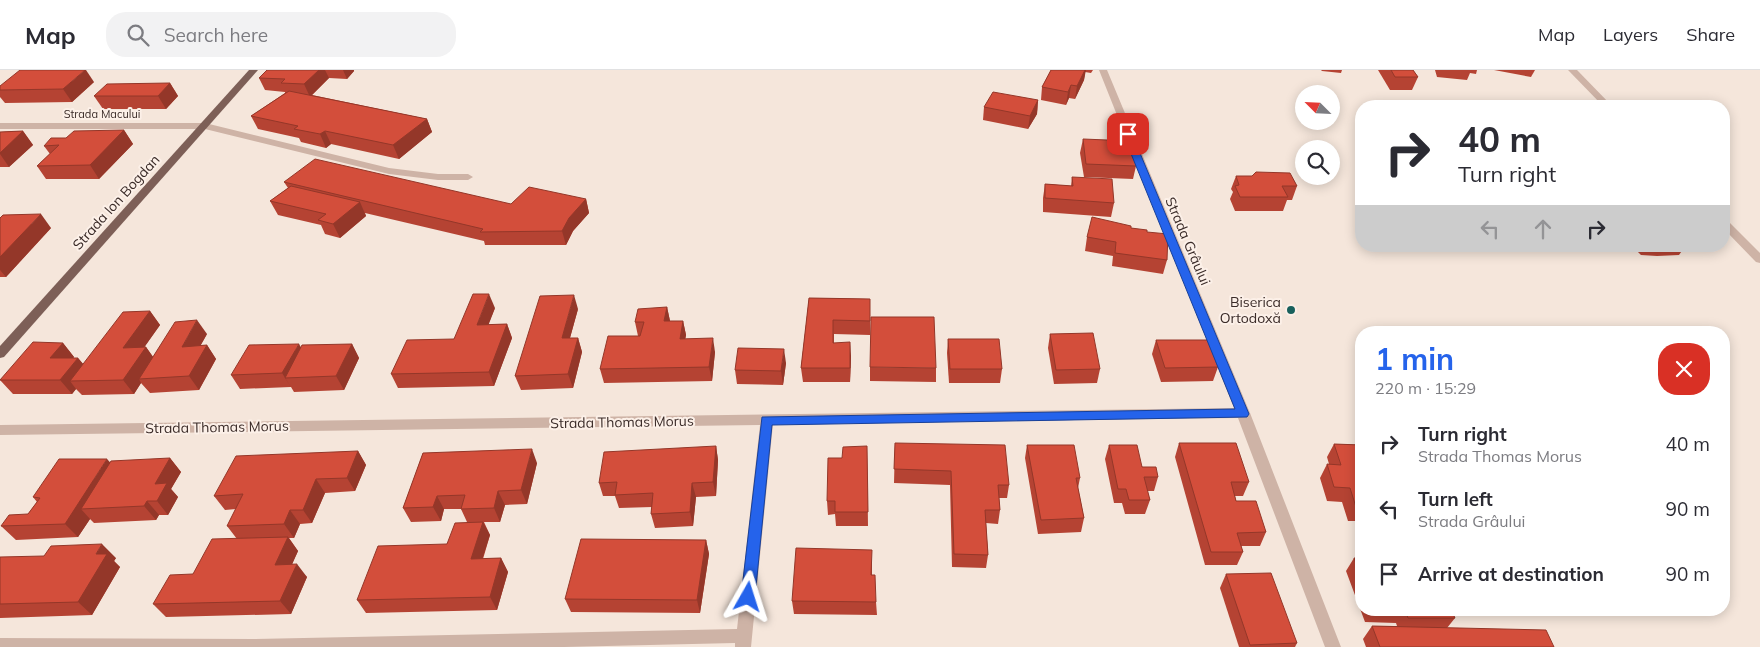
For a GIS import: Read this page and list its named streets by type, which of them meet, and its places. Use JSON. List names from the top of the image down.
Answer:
{
  "streets": {
    "main road": ["Strada Ion Bogdan"],
    "street": ["Strada Macului", "Strada Grâului", "Strada Thomas Morus"]
  },
  "crossings": [
    ["Strada Macului", "Strada Ion Bogdan"],
    ["Strada Grâului", "Strada Thomas Morus"]
  ],
  "places": ["Biserica Ortodoxă"],
  "north": "top left",
  "page": {
    "header": "Map",
    "search": "Search here",
    "nav": ["Map", "Layers", "Share"],
    "turn": ["40 m", "Turn right"],
    "heading": ["1 min", "220 m · 15:29"],
    "list": [
      {
        "name": "Turn right",
        "note": "Strada Thomas Morus",
        "value": "40 m"
      },
      {
        "name": "Turn left",
        "note": "Strada Grâului",
        "value": "90 m"
      },
      {
        "name": "Arrive at destination",
        "value": "90 m"
      }
    ]
  }
}
